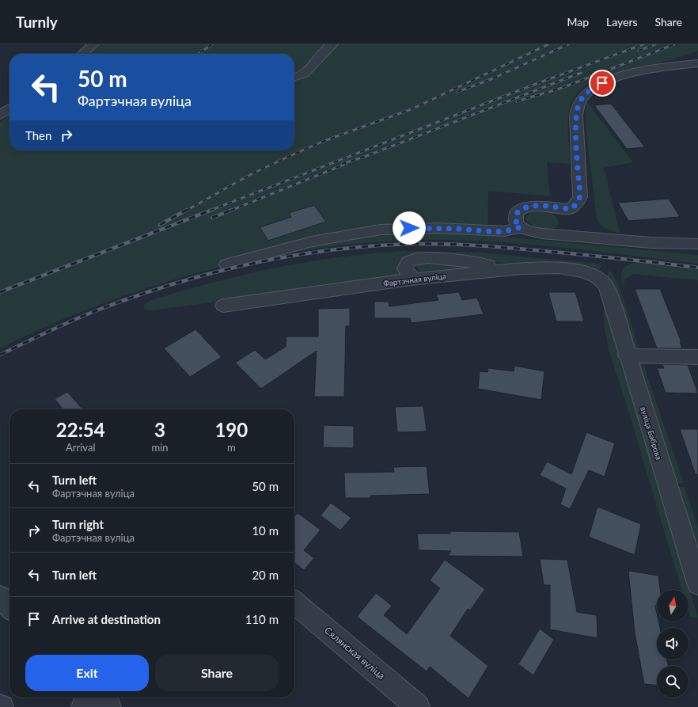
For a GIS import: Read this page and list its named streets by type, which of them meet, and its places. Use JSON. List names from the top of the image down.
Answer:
{
  "streets": {
    "street": ["Фартэчная вуліца", "вуліца Баброва", "Сялянская вуліца"]
  },
  "crossings": [
    ["Фартэчная вуліца", "вуліца Баброва"]
  ],
  "north": "top",
  "page": {
    "header": "Turnly",
    "nav": ["Map", "Layers", "Share"],
    "turn": ["50 m", "Фартэчная вуліца"],
    "then": "Then",
    "eta": [
      "22:54",
      "Arrival",
      "3",
      "min",
      "190",
      "m"
    ],
    "list": [
      {
        "name": "Turn left",
        "note": "Фартэчная вуліца",
        "value": "50 m"
      },
      {
        "name": "Turn right",
        "note": "Фартэчная вуліца",
        "value": "10 m"
      },
      {
        "name": "Turn left",
        "value": "20 m"
      },
      {
        "name": "Arrive at destination",
        "value": "110 m"
      }
    ],
    "buttons": ["Exit", "Share"]
  }
}
